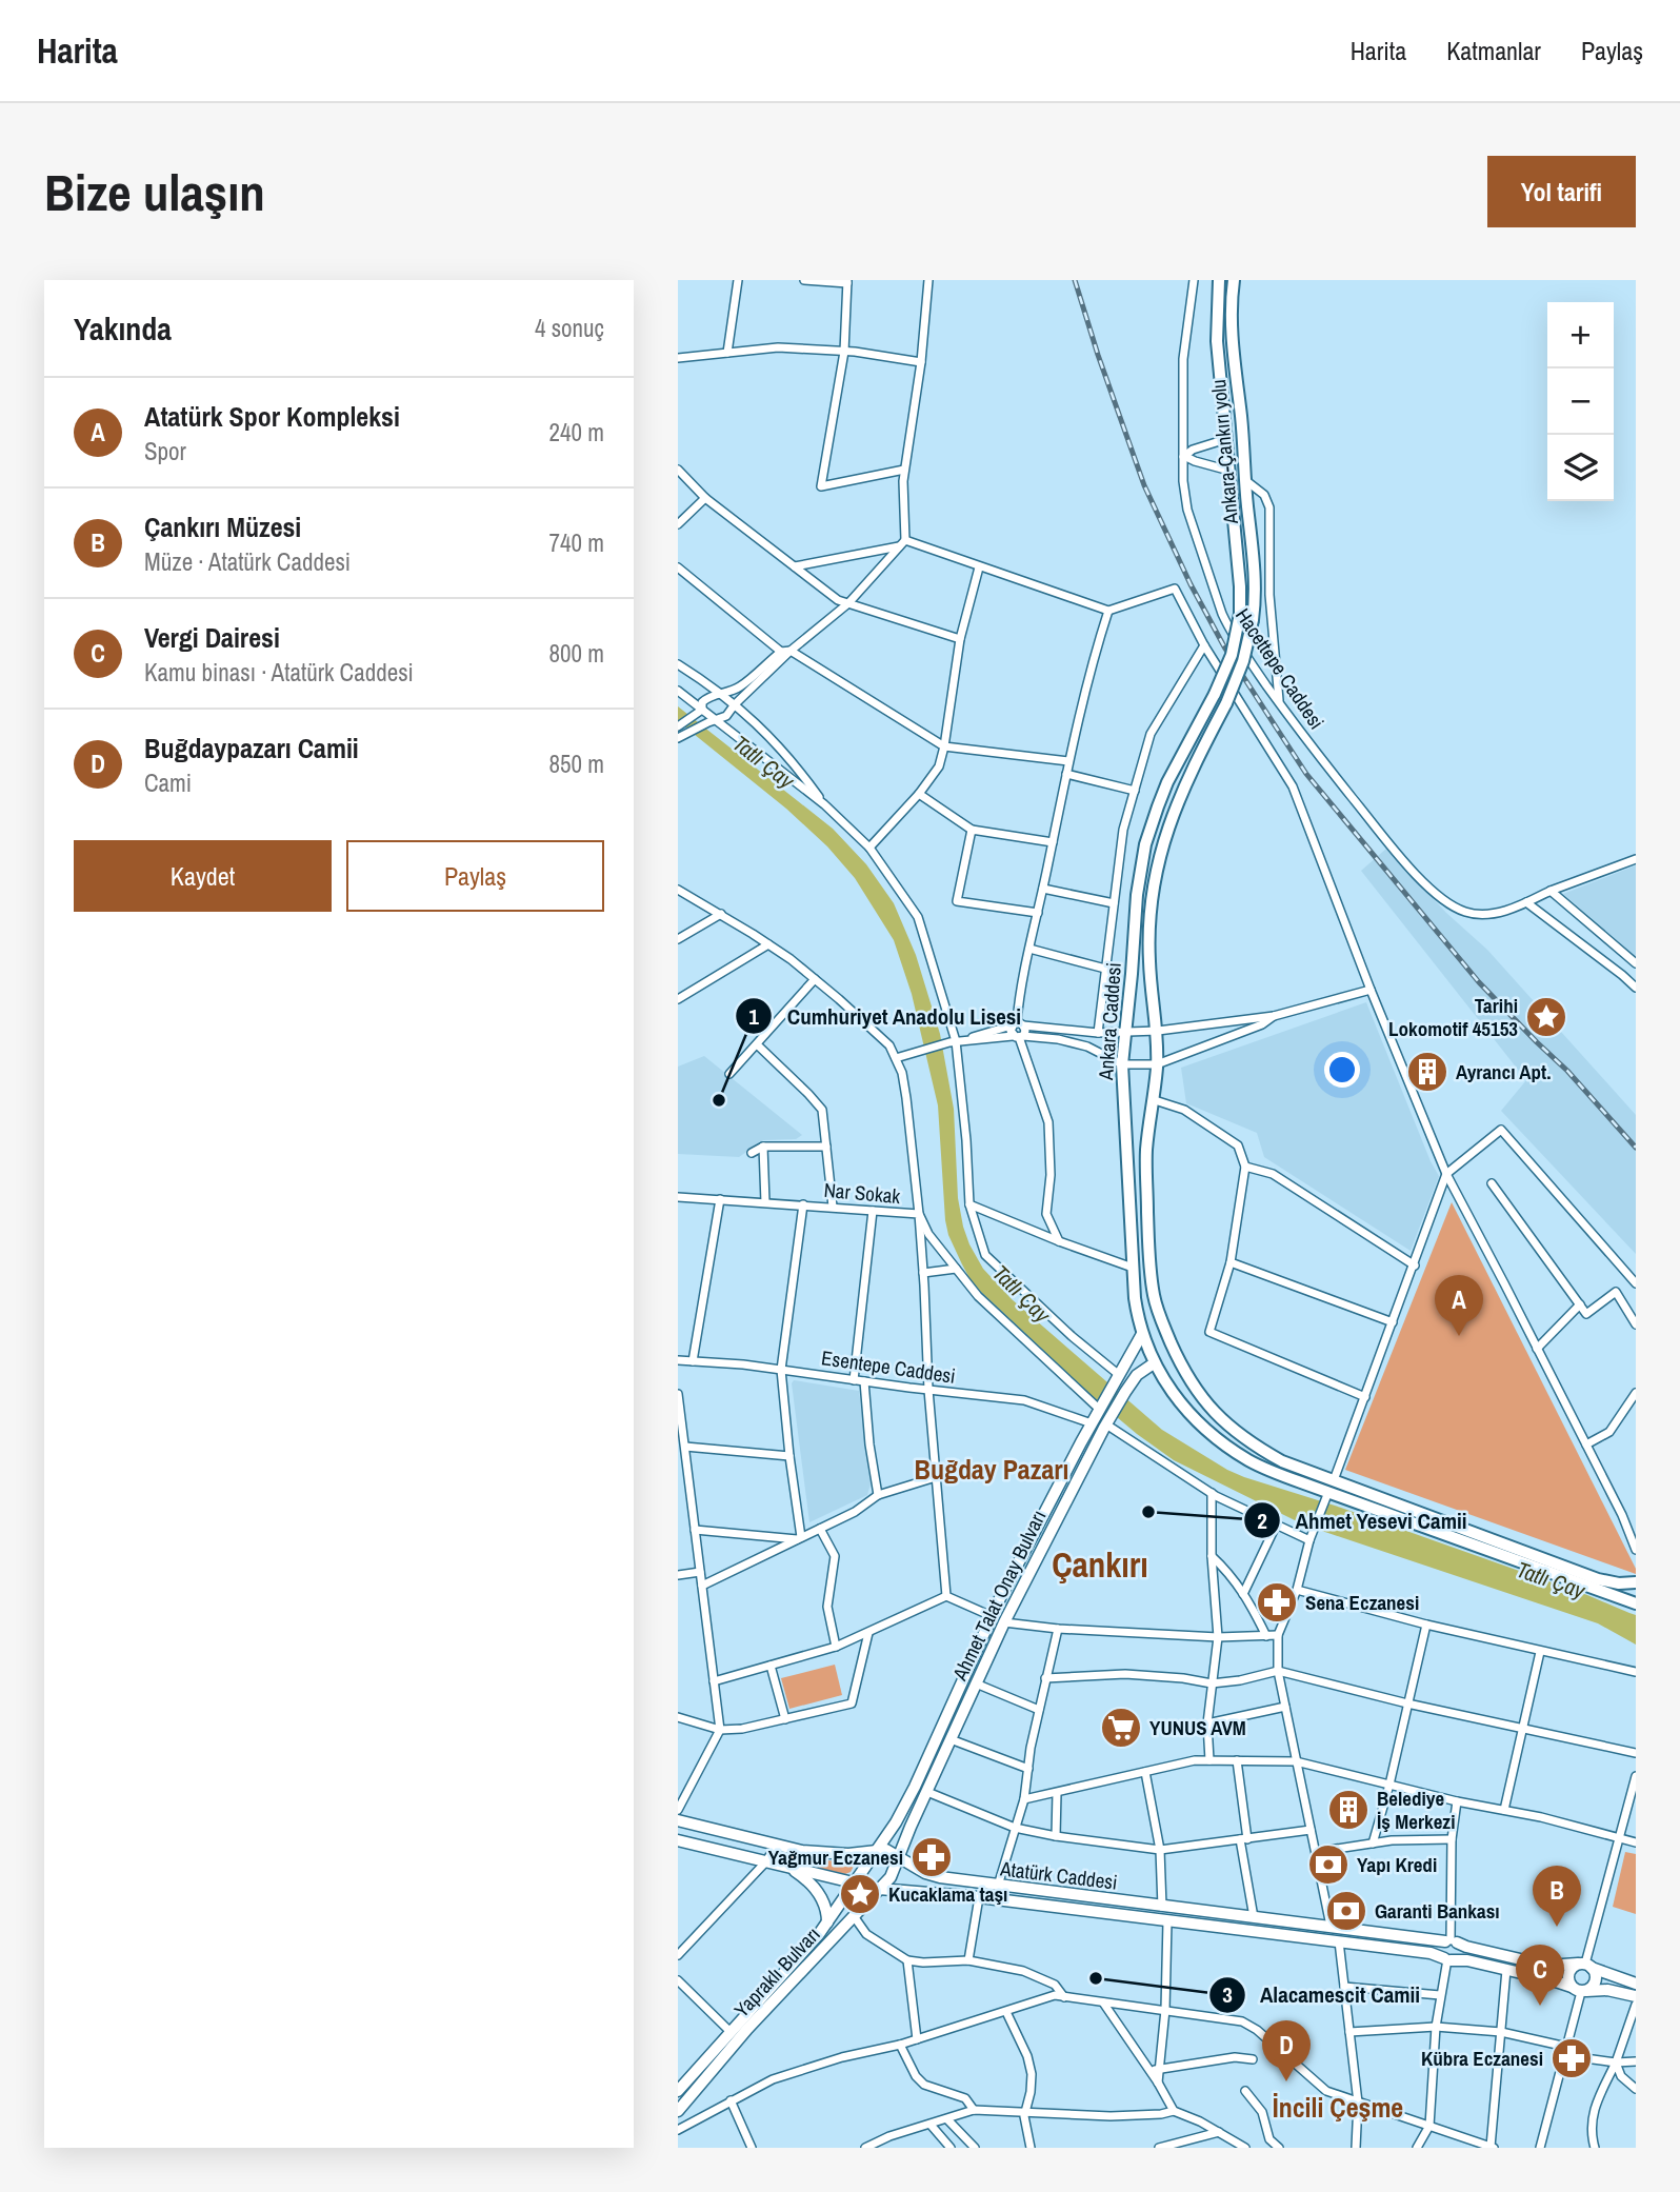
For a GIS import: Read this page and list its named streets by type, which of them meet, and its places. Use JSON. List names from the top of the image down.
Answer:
{
  "streets": {
    "highway": ["Ankara-Çankırı yolu", "Ankara Caddesi"],
    "main road": ["Ahmet Talat Onay Bulvarı", "Atatürk Caddesi", "Yapraklı Bulvarı"],
    "street": ["Hacettepe Caddesi", "Nar Sokak", "Esentepe Caddesi"]
  },
  "crossings": [
    ["Ankara-Çankırı yolu", "Ankara Caddesi"],
    ["Ankara Caddesi", "Ahmet Talat Onay Bulvarı"],
    ["Esentepe Caddesi", "Ahmet Talat Onay Bulvarı"],
    ["Ahmet Talat Onay Bulvarı", "Atatürk Caddesi"],
    ["Ahmet Talat Onay Bulvarı", "Yapraklı Bulvarı"],
    ["Atatürk Caddesi", "Yapraklı Bulvarı"]
  ],
  "districts": ["Buğday Pazarı", "Çankırı", "İncili Çeşme"],
  "water": ["Tatlı Çay"],
  "places": {
    "place": ["Tarihi Lokomotif 45153", "Kucaklama taşı"],
    "building": ["Ayrancı Apt.", "Belediye İş Merkezi"],
    "other": ["Cumhuriyet Anadolu Lisesi", "Ahmet Yesevi Camii", "Alacamescit Camii"],
    "pharmacy": ["Sena Eczanesi", "Yağmur Eczanesi", "Kübra Eczanesi"],
    "supermarket": ["YUNUS AVM"],
    "bank": ["Yapı Kredi", "Garanti Bankası"]
  },
  "page": {
    "header": "Harita",
    "nav": ["Harita", "Katmanlar", "Paylaş"],
    "buttons": [
      "Yol tarifi",
      ["Kaydet", "Paylaş"]
    ],
    "title": "Bize ulaşın",
    "heading": ["Yakında", "4 sonuç"],
    "map_buttons": ["+", "−"],
    "list": [
      {
        "mark": "A",
        "name": "Atatürk Spor Kompleksi",
        "note": "Spor",
        "value": "240 m"
      },
      {
        "mark": "B",
        "name": "Çankırı Müzesi",
        "note": "Müze · Atatürk Caddesi",
        "value": "740 m"
      },
      {
        "mark": "C",
        "name": "Vergi Dairesi",
        "note": "Kamu binası · Atatürk Caddesi",
        "value": "800 m"
      },
      {
        "mark": "D",
        "name": "Buğdaypazarı Camii",
        "note": "Cami",
        "value": "850 m"
      }
    ],
    "pins": [
      "A",
      "B",
      "C",
      "D"
    ]
  }
}
